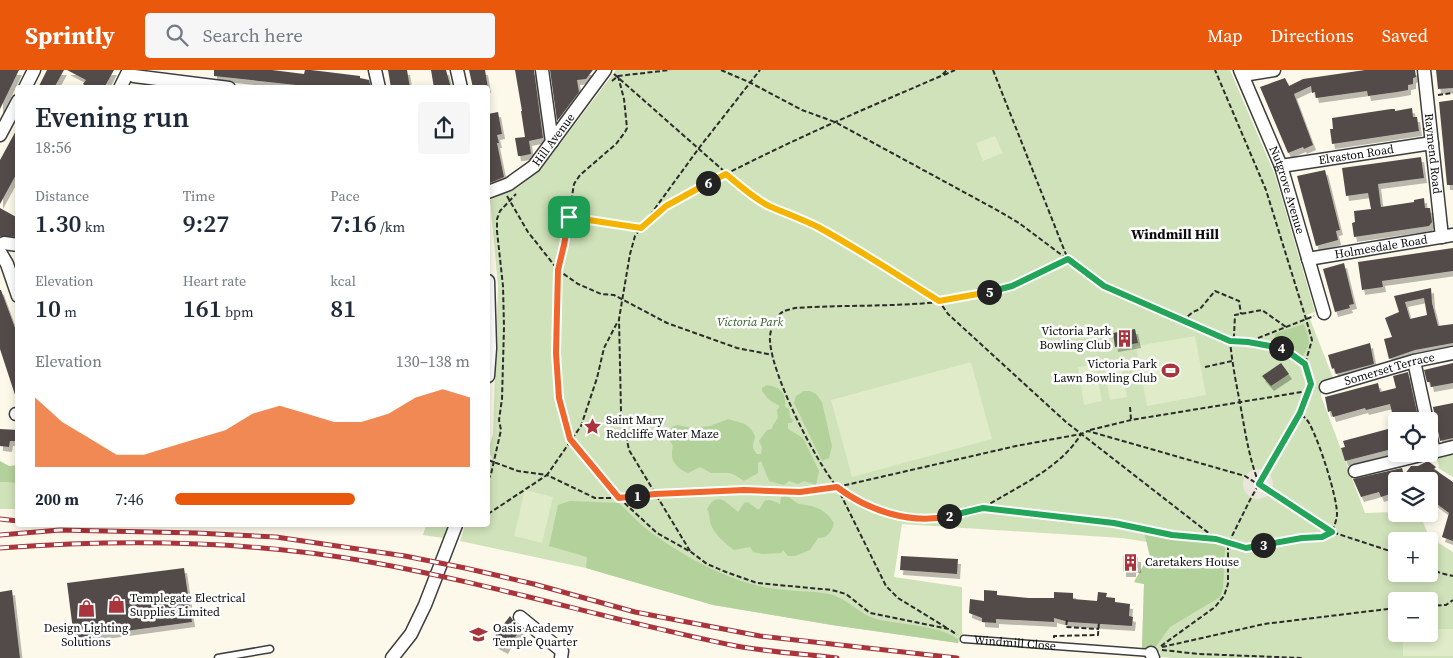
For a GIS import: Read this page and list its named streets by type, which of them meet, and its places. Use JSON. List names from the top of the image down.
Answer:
{
  "streets": {
    "street": [
      "Hill Avenue",
      "Raymend Road",
      "Elvaston Road",
      "Nutgrove Avenue",
      "Holmesdale Road",
      "Somerset Terrace"
    ],
    "lane": ["Windmill Close"]
  },
  "crossings": [
    ["Raymend Road", "Elvaston Road"],
    ["Raymend Road", "Holmesdale Road"],
    ["Elvaston Road", "Nutgrove Avenue"],
    ["Nutgrove Avenue", "Holmesdale Road"]
  ],
  "districts": ["Windmill Hill"],
  "parks": ["Victoria Park"],
  "places": {
    "building": ["Victoria Park Bowling Club", "Caretakers House"],
    "sports": ["Victoria Park Lawn Bowling Club"],
    "place": ["Saint Mary Redcliffe Water Maze"],
    "shop": ["Templegate Electrical Supplies Limited", "Design Lighting Solutions"],
    "school or university": ["Oasis Academy Temple Quarter"]
  },
  "page": {
    "header": "Sprintly",
    "search": "Search here",
    "nav": ["Map", "Directions", "Saved"],
    "heading": ["Evening run", "18:56"],
    "stats": [
      ["Distance", "1.30 km"],
      ["Time", "9:27"],
      ["Pace", "7:16 /km"],
      ["Elevation", "10 m"],
      ["Heart rate", "161 bpm"],
      ["kcal", "81"]
    ],
    "pins": [
      "6",
      "5",
      "4",
      "1",
      "2",
      "3"
    ],
    "chart": ["Elevation", "130–138 m"],
    "map_buttons": ["+", "−"],
    "list": [
      {
        "name": "200 m",
        "note": "7:46"
      }
    ]
  }
}
